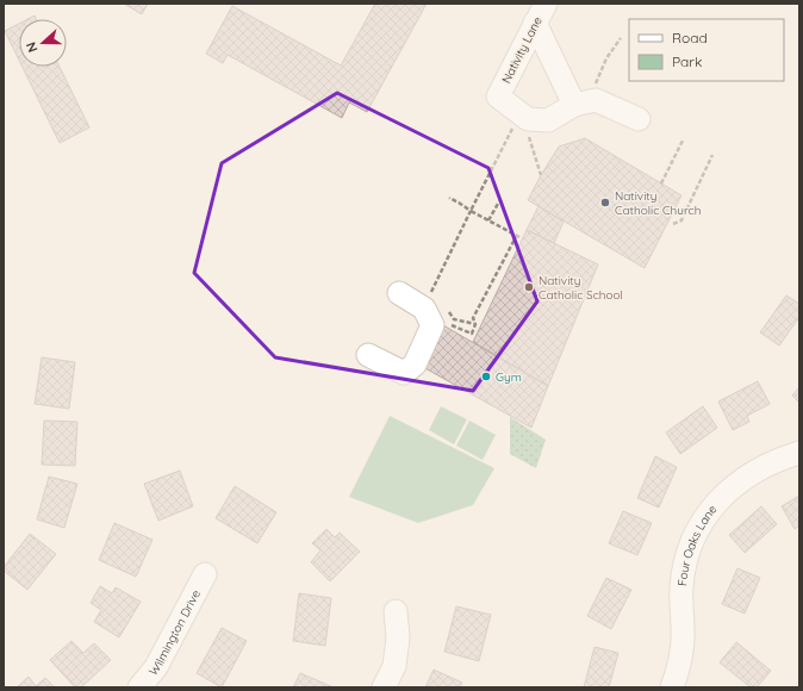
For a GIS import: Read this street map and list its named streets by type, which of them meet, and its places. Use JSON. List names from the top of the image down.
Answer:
{
  "streets": {
    "street": ["Nativity Lane", "Four Oaks Lane", "Wilmington Drive"]
  },
  "places": ["Nativity Catholic Church", "Nativity Catholic School", "Gym"],
  "legend": ["Road", "Park"],
  "north": "left"
}
